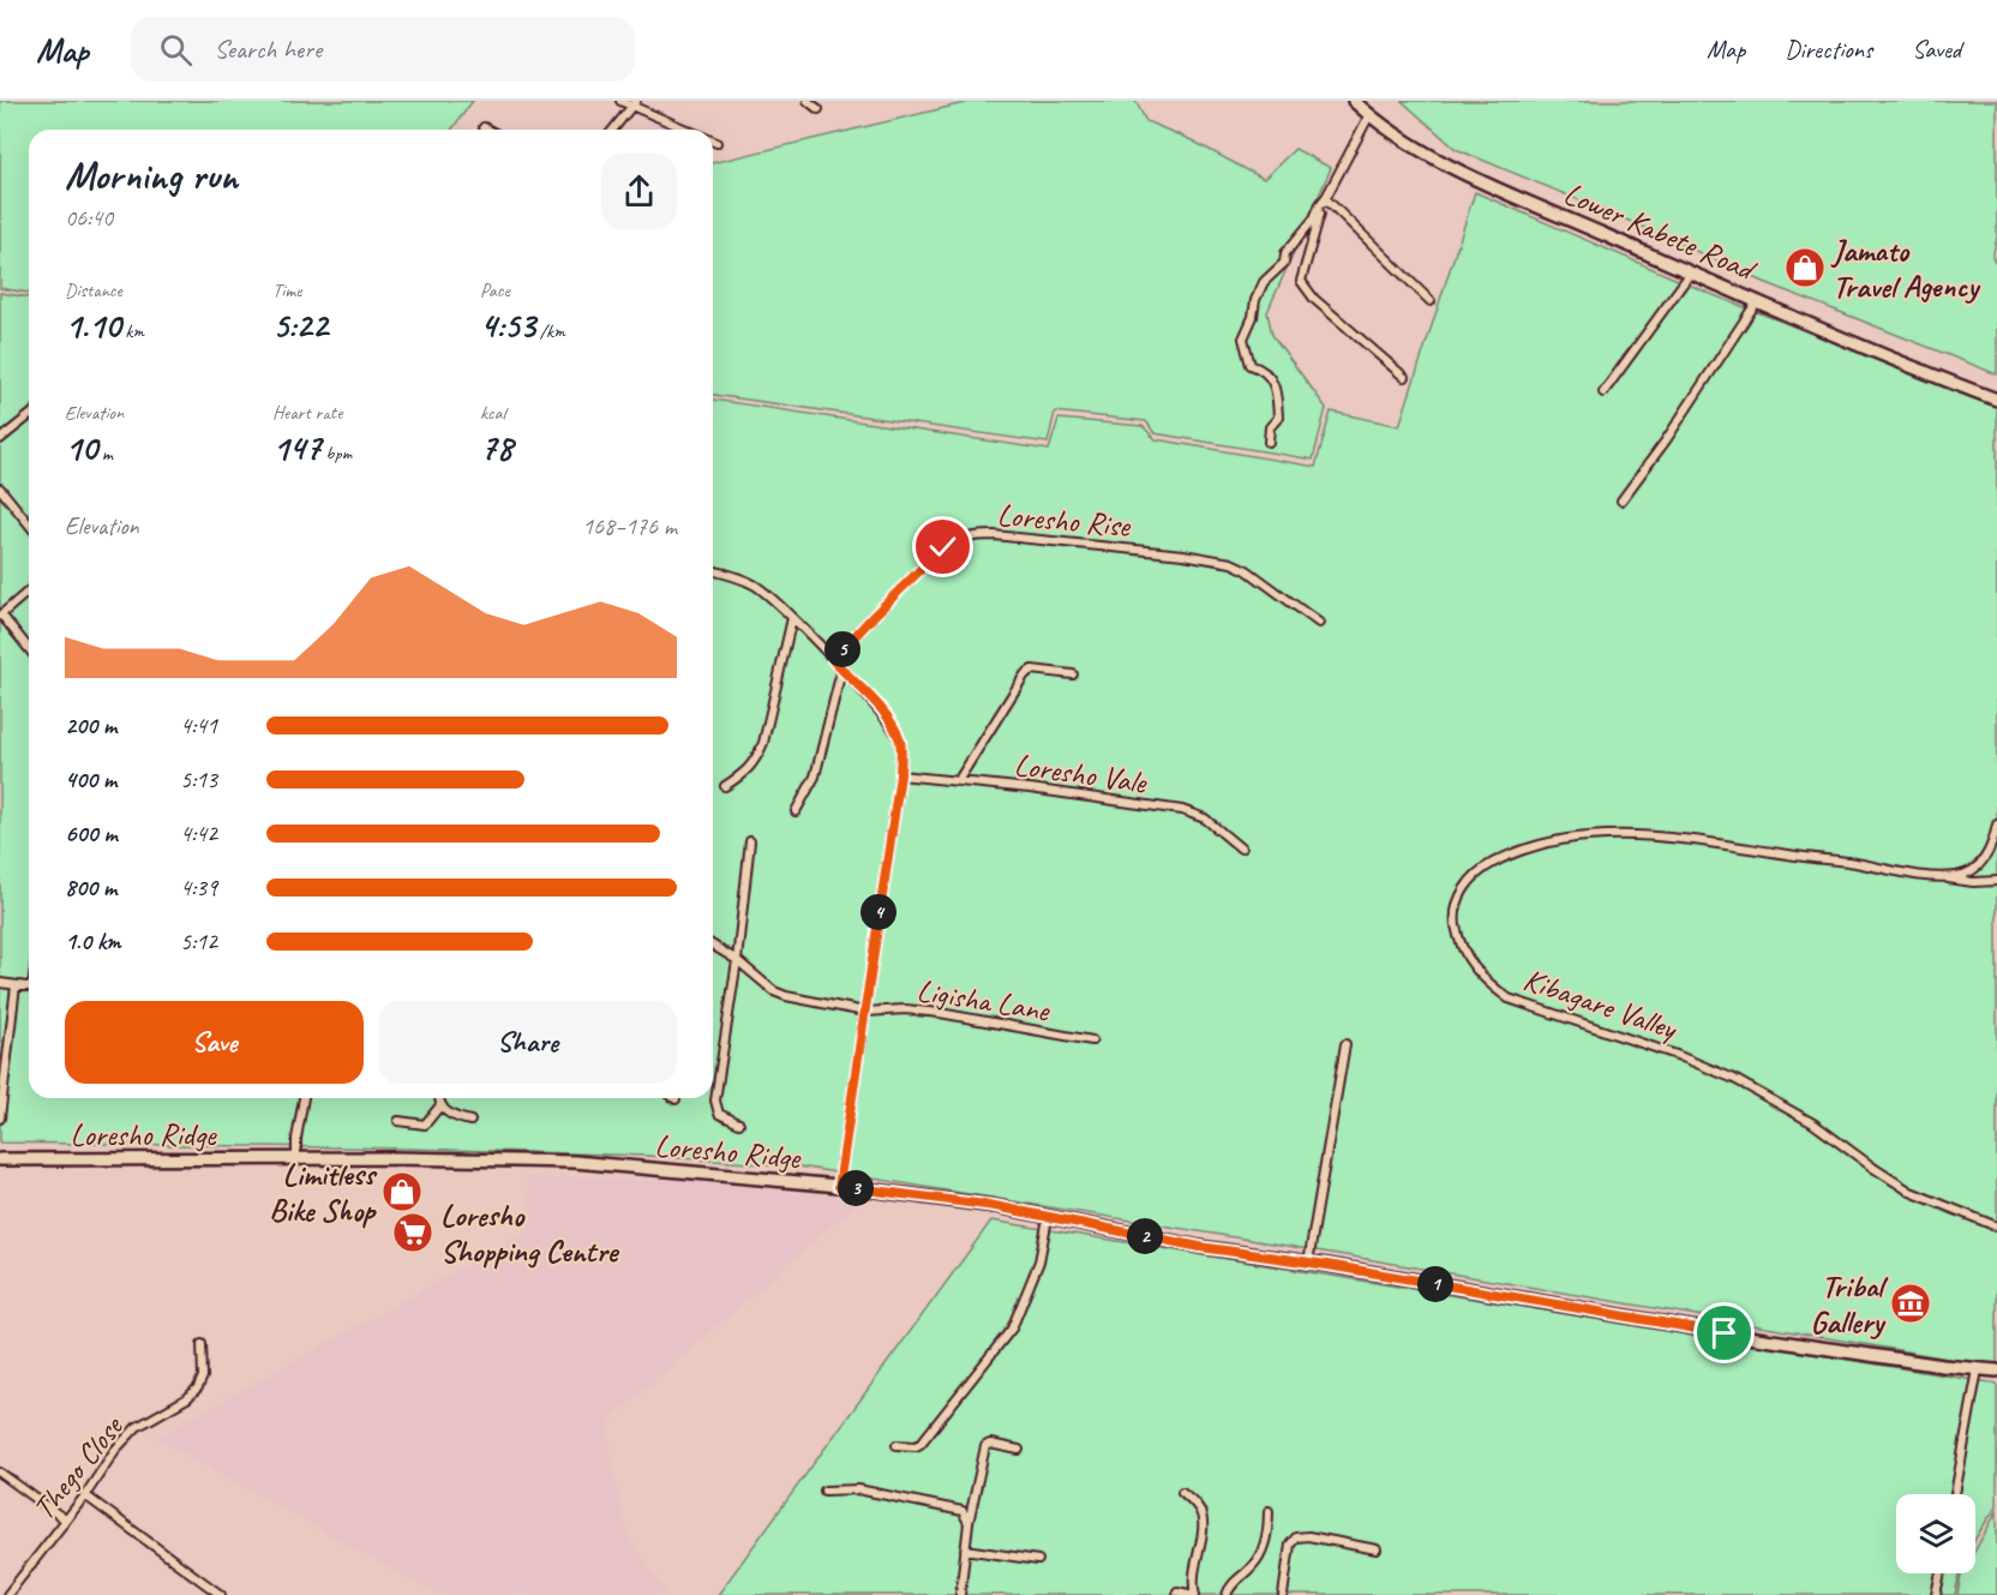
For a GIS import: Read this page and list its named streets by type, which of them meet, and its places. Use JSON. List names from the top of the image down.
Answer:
{
  "streets": {
    "main road": ["Lower Kabete Road", "Loresho Ridge"],
    "street": [
      "Loresho Rise",
      "Loresho Vale",
      "Ligisha Lane",
      "Kibagare Valley",
      "Thego Close"
    ]
  },
  "places": {
    "shop": ["Jamato Travel Agency", "Limitless Bike Shop"],
    "supermarket": ["Loresho Shopping Centre"],
    "museum": ["Tribal Gallery"]
  },
  "page": {
    "header": "Map",
    "search": "Search here",
    "nav": ["Map", "Directions", "Saved"],
    "heading": ["Morning run", "06:40"],
    "stats": [
      ["Distance", "1.10 km"],
      ["Time", "5:22"],
      ["Pace", "4:53 /km"],
      ["Elevation", "10 m"],
      ["Heart rate", "147 bpm"],
      ["kcal", "78"]
    ],
    "chart": ["Elevation", "168–176 m"],
    "pins": [
      "5",
      "4",
      "3",
      "2",
      "1"
    ],
    "list": [
      {
        "name": "200 m",
        "note": "4:41"
      },
      {
        "name": "400 m",
        "note": "5:13"
      },
      {
        "name": "600 m",
        "note": "4:42"
      },
      {
        "name": "800 m",
        "note": "4:39"
      },
      {
        "name": "1.0 km",
        "note": "5:12"
      }
    ],
    "buttons": ["Save", "Share"]
  }
}
